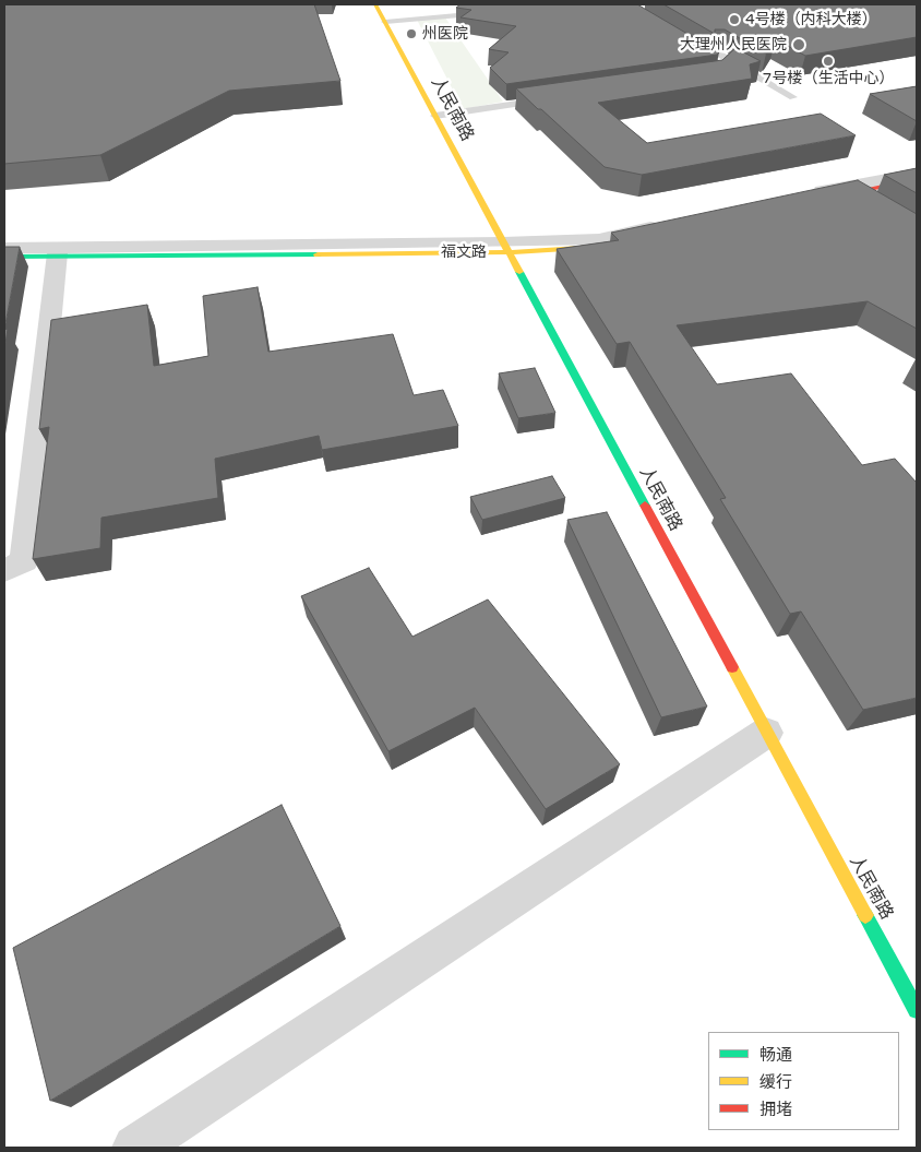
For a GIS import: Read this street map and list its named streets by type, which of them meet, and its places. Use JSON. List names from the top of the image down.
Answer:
{
  "streets": {
    "main road": ["人民南路", "福文路"]
  },
  "crossings": [
    ["人民南路", "福文路"]
  ],
  "places": [
    "4号楼（内科大楼）",
    "州医院",
    "大理州人民医院",
    "7号楼（生活中心）"
  ],
  "legend": ["畅通", "缓行", "拥堵"]
}
